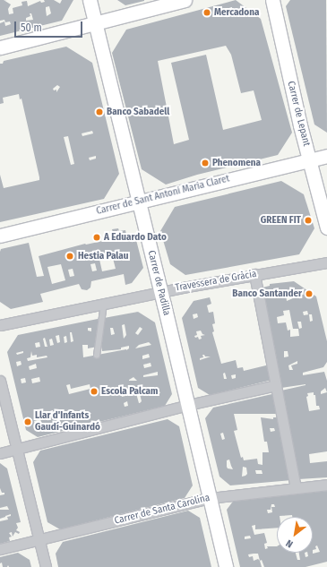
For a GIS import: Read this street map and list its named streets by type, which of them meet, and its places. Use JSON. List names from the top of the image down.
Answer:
{
  "streets": {
    "main road": ["Carrer de Lepant", "Carrer de Sant Antoni Maria Claret", "Carrer de Padilla"],
    "street": ["Travessera de Gràcia", "Carrer de Santa Carolina"]
  },
  "crossings": [
    ["Carrer de Lepant", "Carrer de Sant Antoni Maria Claret"],
    ["Carrer de Sant Antoni Maria Claret", "Carrer de Padilla"],
    ["Travessera de Gràcia", "Carrer de Padilla"],
    ["Carrer de Padilla", "Carrer de Santa Carolina"]
  ],
  "places": [
    "Mercadona",
    "Banco Sabadell",
    "Phenomena",
    "GREEN FIT",
    "A Eduardo Dato",
    "Hestia Palau",
    "Banco Santander",
    "Escola Palcam",
    "Llar d'Infants Gaudí-Guinardó"
  ],
  "scale_bar": "50 m",
  "north": "bottom left"
}
